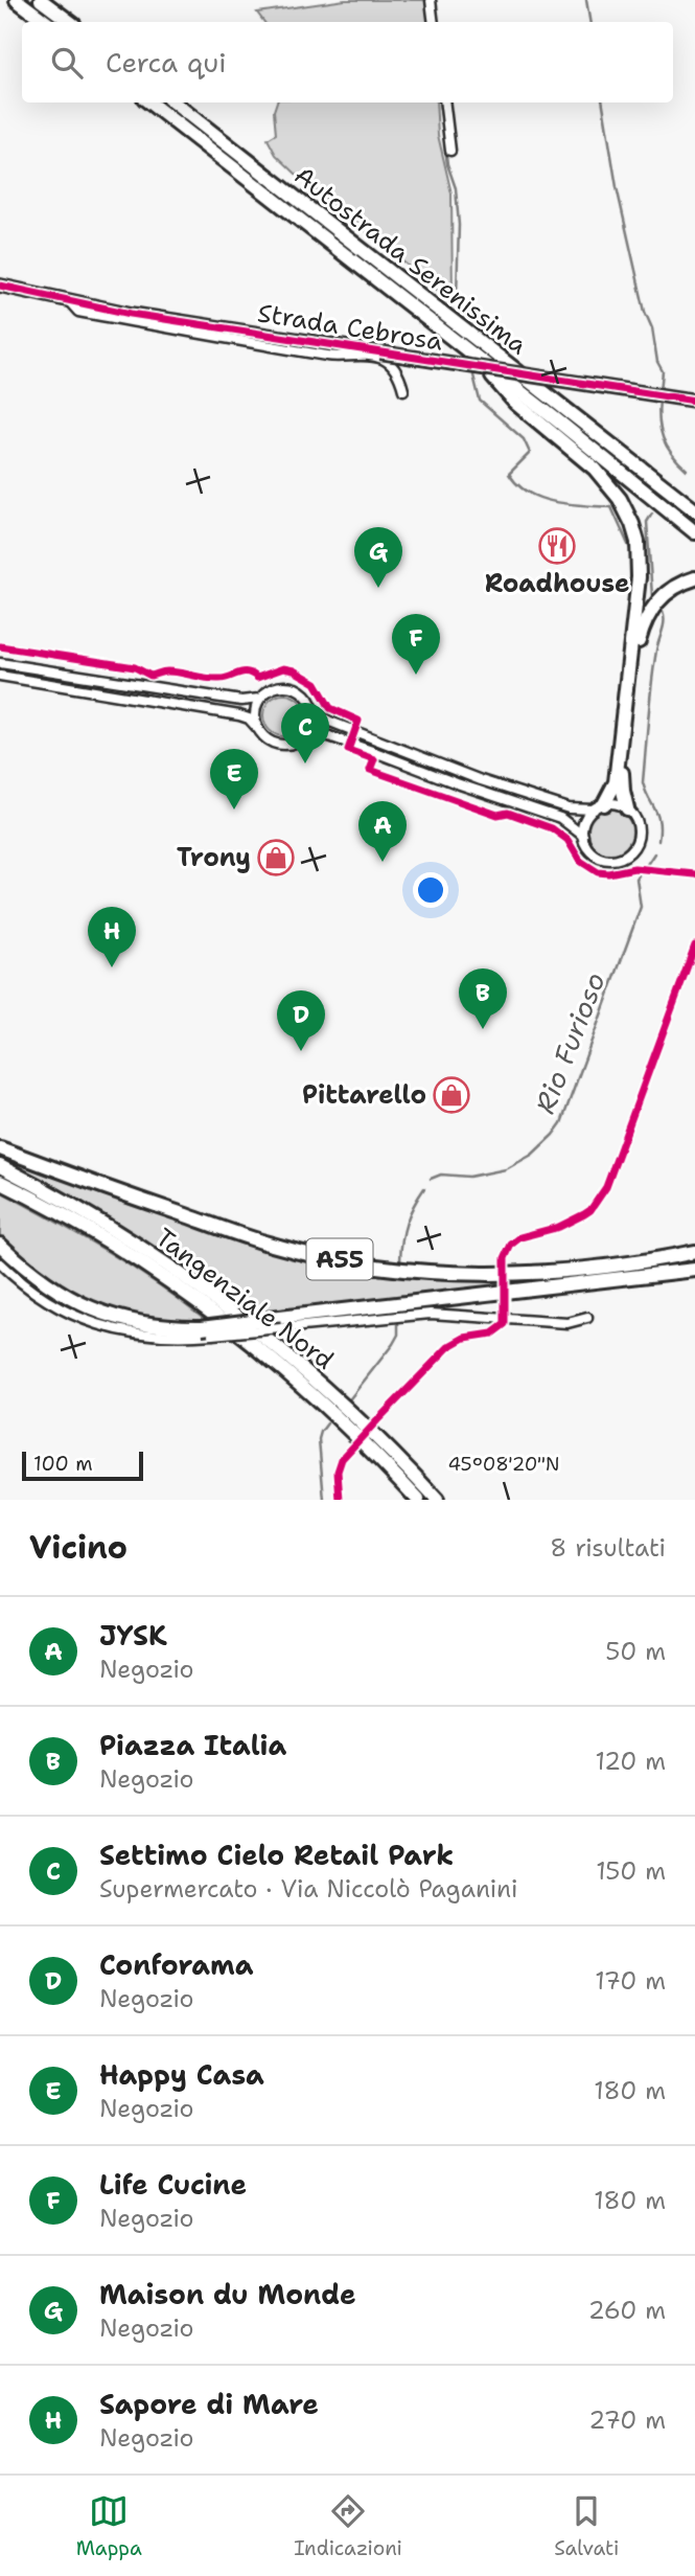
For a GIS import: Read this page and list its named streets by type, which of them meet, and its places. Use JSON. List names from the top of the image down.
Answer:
{
  "streets": {
    "highway": ["Autostrada Serenissima", "A55", "Tangenziale Nord"],
    "main road": ["Strada Cebrosa"]
  },
  "water": ["Rio Furioso"],
  "places": {
    "restaurant": ["Roadhouse"],
    "shop": ["Trony", "Pittarello"]
  },
  "scale_bar": "100 m",
  "page": {
    "search": "Cerca qui",
    "pins": [
      "G",
      "F",
      "C",
      "E",
      "A",
      "H",
      "B",
      "D"
    ],
    "scale": "100 m",
    "heading": ["Vicino", "8 risultati"],
    "list": [
      {
        "mark": "A",
        "name": "JYSK",
        "note": "Negozio",
        "value": "50 m"
      },
      {
        "mark": "B",
        "name": "Piazza Italia",
        "note": "Negozio",
        "value": "120 m"
      },
      {
        "mark": "C",
        "name": "Settimo Cielo Retail Park",
        "note": "Supermercato · Via Niccolò Paganini",
        "value": "150 m"
      },
      {
        "mark": "D",
        "name": "Conforama",
        "note": "Negozio",
        "value": "170 m"
      },
      {
        "mark": "E",
        "name": "Happy Casa",
        "note": "Negozio",
        "value": "180 m"
      },
      {
        "mark": "F",
        "name": "Life Cucine",
        "note": "Negozio",
        "value": "180 m"
      },
      {
        "mark": "G",
        "name": "Maison du Monde",
        "note": "Negozio",
        "value": "260 m"
      },
      {
        "mark": "H",
        "name": "Sapore di Mare",
        "note": "Negozio",
        "value": "270 m"
      }
    ],
    "nav": ["Mappa", "Indicazioni", "Salvati"]
  },
  "coordinates": ["45°08'20\"N"]
}
